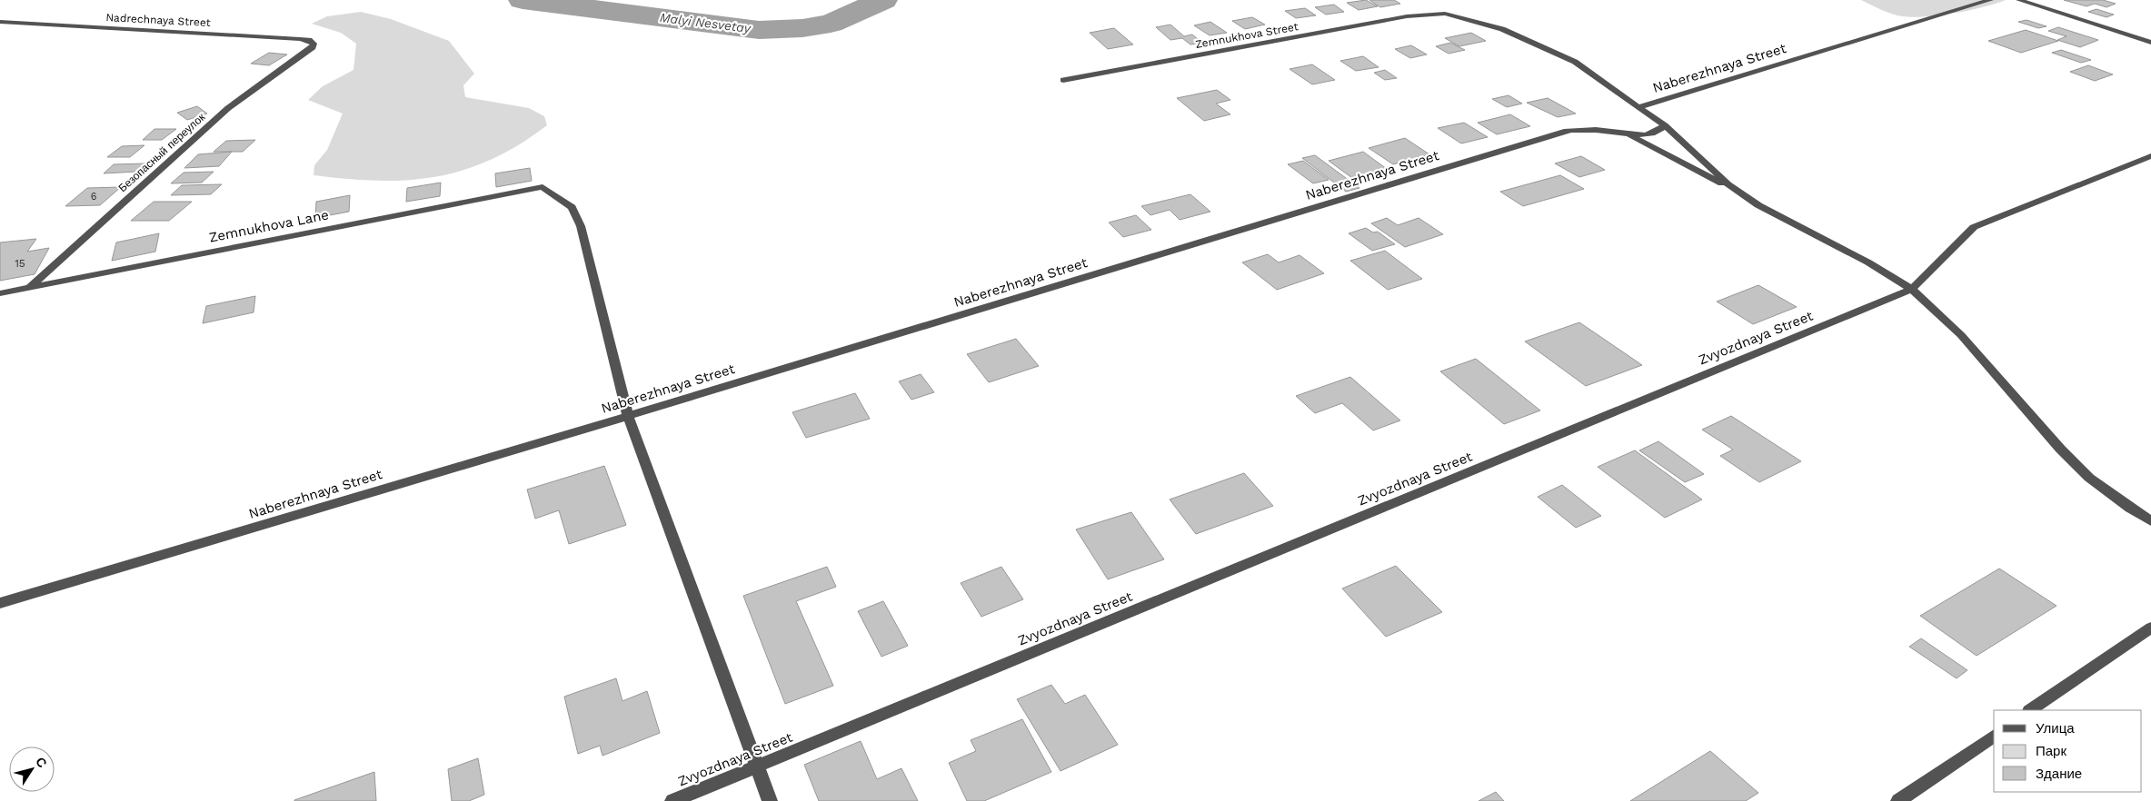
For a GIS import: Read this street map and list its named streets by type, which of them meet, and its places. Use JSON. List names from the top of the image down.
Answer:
{
  "streets": {
    "street": [
      "Nadrechnaya Street",
      "Zemnukhova Street",
      "Naberezhnaya Street",
      "Безопасный переулок",
      "Zemnukhova Lane",
      "Zvyozdnaya Street"
    ]
  },
  "crossings": [
    ["Nadrechnaya Street", "Безопасный переулок"],
    ["Zemnukhova Street", "Naberezhnaya Street"],
    ["Naberezhnaya Street", "Zemnukhova Lane"],
    ["Безопасный переулок", "Zemnukhova Lane"]
  ],
  "water": ["Malyi Nesvetay"],
  "house_numbers": ["6", "15"],
  "legend": ["Улица", "Парк", "Здание"],
  "north": "top right"
}
